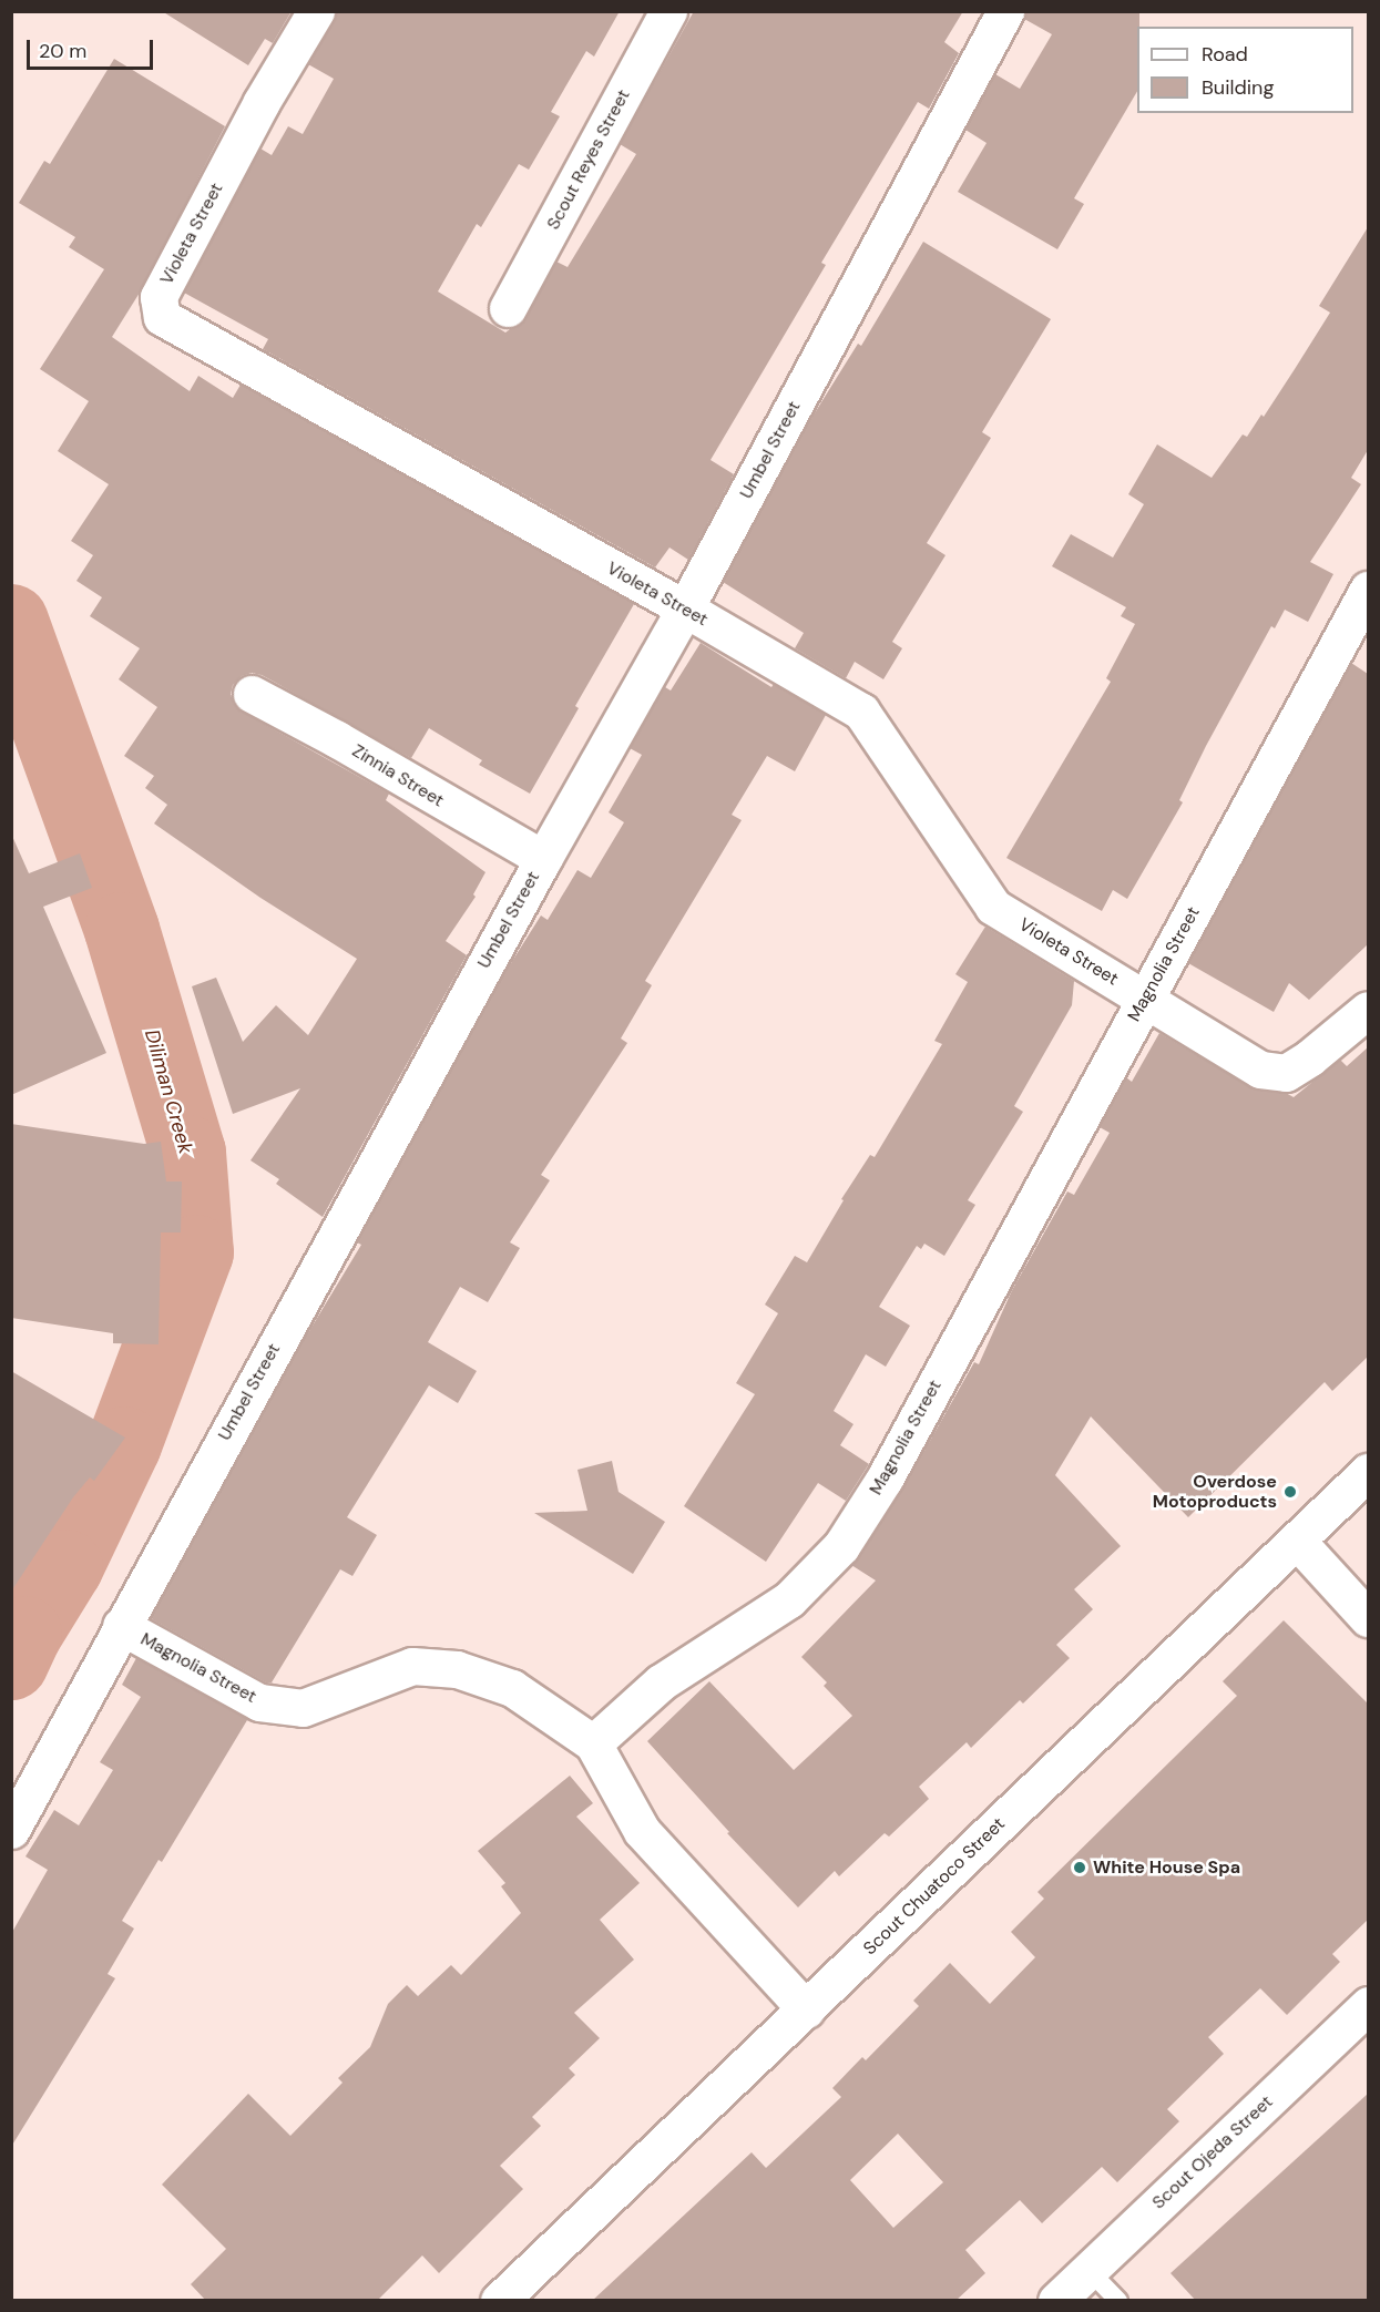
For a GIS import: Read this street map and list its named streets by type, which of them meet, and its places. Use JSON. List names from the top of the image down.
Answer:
{
  "streets": {
    "street": [
      "Scout Reyes Street",
      "Violeta Street",
      "Umbel Street",
      "Zinnia Street",
      "Magnolia Street",
      "Scout Chuatoco Street",
      "Scout Ojeda Street"
    ]
  },
  "crossings": [
    ["Violeta Street", "Umbel Street"],
    ["Violeta Street", "Magnolia Street"],
    ["Umbel Street", "Zinnia Street"],
    ["Umbel Street", "Magnolia Street"]
  ],
  "water": ["Diliman Creek"],
  "places": ["Overdose Motoproducts", "White House Spa"],
  "legend": ["Road", "Building"],
  "scale_bar": "20 m"
}
